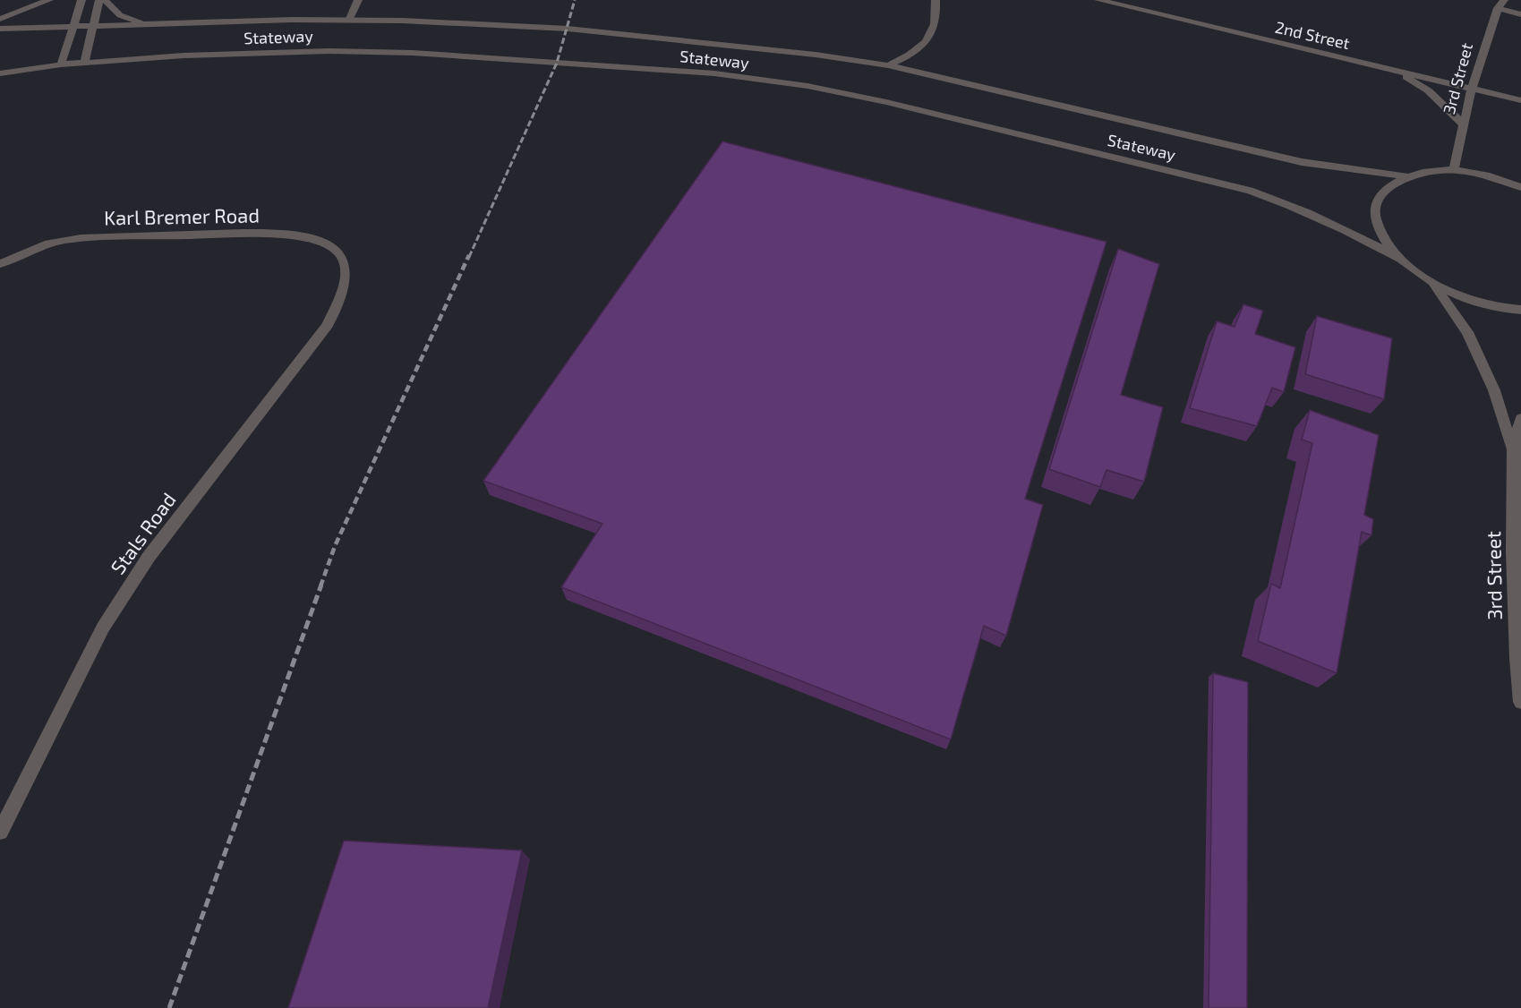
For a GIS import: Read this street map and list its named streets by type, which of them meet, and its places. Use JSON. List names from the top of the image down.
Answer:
{
  "streets": {
    "street": [
      "2nd Street",
      "Stateway",
      "3rd Street",
      "Karl Bremer Road",
      "Stals Road"
    ]
  },
  "crossings": [
    ["2nd Street", "3rd Street"],
    ["Karl Bremer Road", "Stals Road"]
  ]
}
